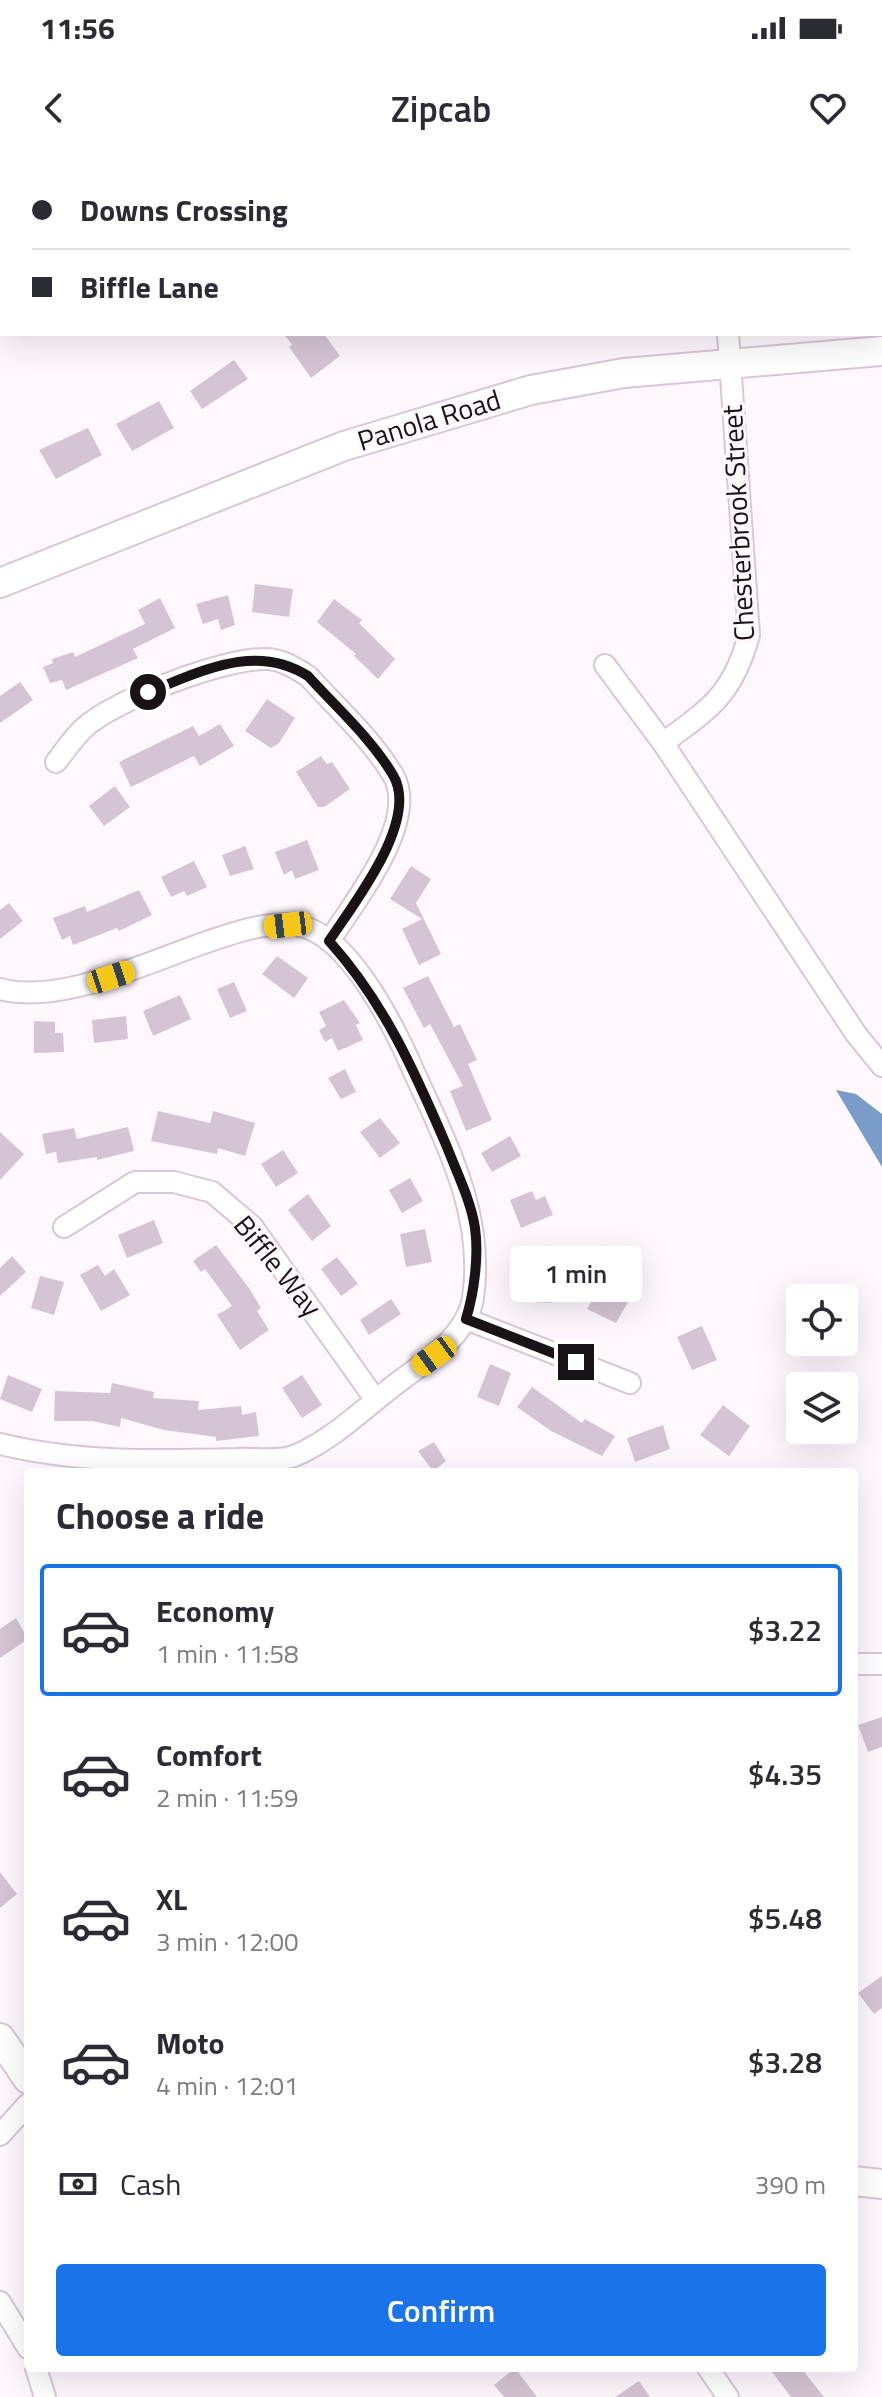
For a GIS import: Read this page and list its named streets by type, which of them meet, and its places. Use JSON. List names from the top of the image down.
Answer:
{
  "streets": {
    "main road": ["Panola Road"],
    "street": ["Chesterbrook Street", "Biffle Way"]
  },
  "crossings": [
    ["Panola Road", "Chesterbrook Street"]
  ],
  "page": {
    "status": "11:56",
    "header": "Zipcab",
    "banner": ["Downs Crossing", "Biffle Lane"],
    "bubble": "1 min",
    "heading": "Choose a ride",
    "list": [
      {
        "name": "Economy",
        "note": "1 min · 11:58",
        "value": "$3.22"
      },
      {
        "name": "Comfort",
        "note": "2 min · 11:59",
        "value": "$4.35"
      },
      {
        "name": "XL",
        "note": "3 min · 12:00",
        "value": "$5.48"
      },
      {
        "name": "Moto",
        "note": "4 min · 12:01",
        "value": "$3.28"
      }
    ],
    "pay": ["Cash", "390 m"],
    "buttons": "Confirm"
  }
}
